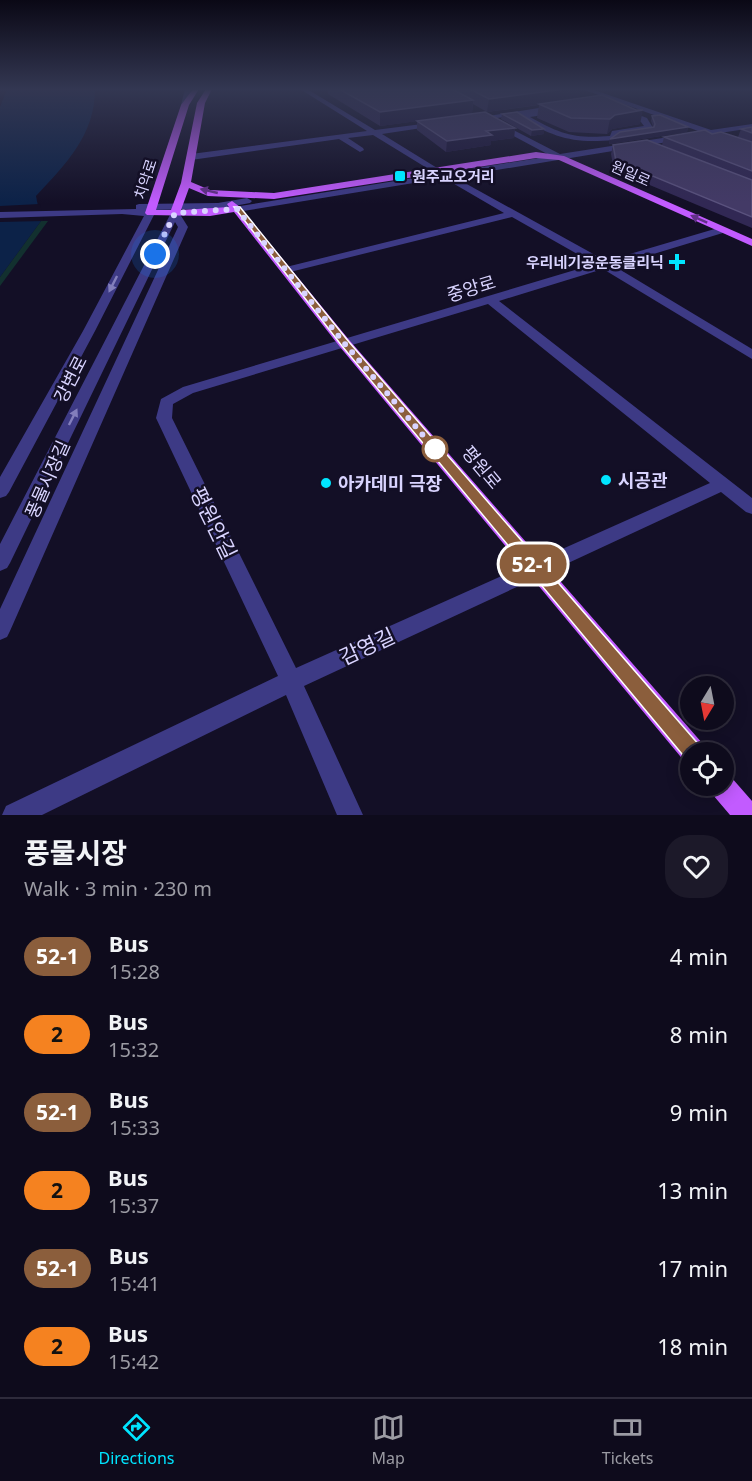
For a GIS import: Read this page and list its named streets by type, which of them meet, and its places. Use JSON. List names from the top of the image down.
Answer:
{
  "streets": {
    "main road": ["원일로", "치악로", "평원로"],
    "street": [
      "중앙로",
      "강변로",
      "풍물시장길",
      "평원안길",
      "감영길"
    ]
  },
  "crossings": [
    ["원일로", "중앙로"],
    ["치악로", "강변로"],
    ["중앙로", "평원로"],
    ["중앙로", "평원안길"],
    ["강변로", "풍물시장길"],
    ["평원로", "평원안길"],
    ["평원로", "감영길"],
    ["평원안길", "감영길"]
  ],
  "places": {
    "transit": ["원주교오거리"],
    "health": ["우리네기공운동클리닉"],
    "other": ["시공관", "아카데미 극장"]
  },
  "lines": ["bus line 52-1"],
  "north": "bottom",
  "page": {
    "on_map": "52-1",
    "heading": ["풍물시장", "Walk · 3 min · 230 m"],
    "list": [
      {
        "mark": "52-1",
        "name": "Bus",
        "note": "15:28",
        "value": "4 min"
      },
      {
        "mark": "2",
        "name": "Bus",
        "note": "15:32",
        "value": "8 min"
      },
      {
        "mark": "52-1",
        "name": "Bus",
        "note": "15:33",
        "value": "9 min"
      },
      {
        "mark": "2",
        "name": "Bus",
        "note": "15:37",
        "value": "13 min"
      },
      {
        "mark": "52-1",
        "name": "Bus",
        "note": "15:41",
        "value": "17 min"
      },
      {
        "mark": "2",
        "name": "Bus",
        "note": "15:42",
        "value": "18 min"
      }
    ],
    "tabs": ["Directions", "Map", "Tickets"]
  }
}
